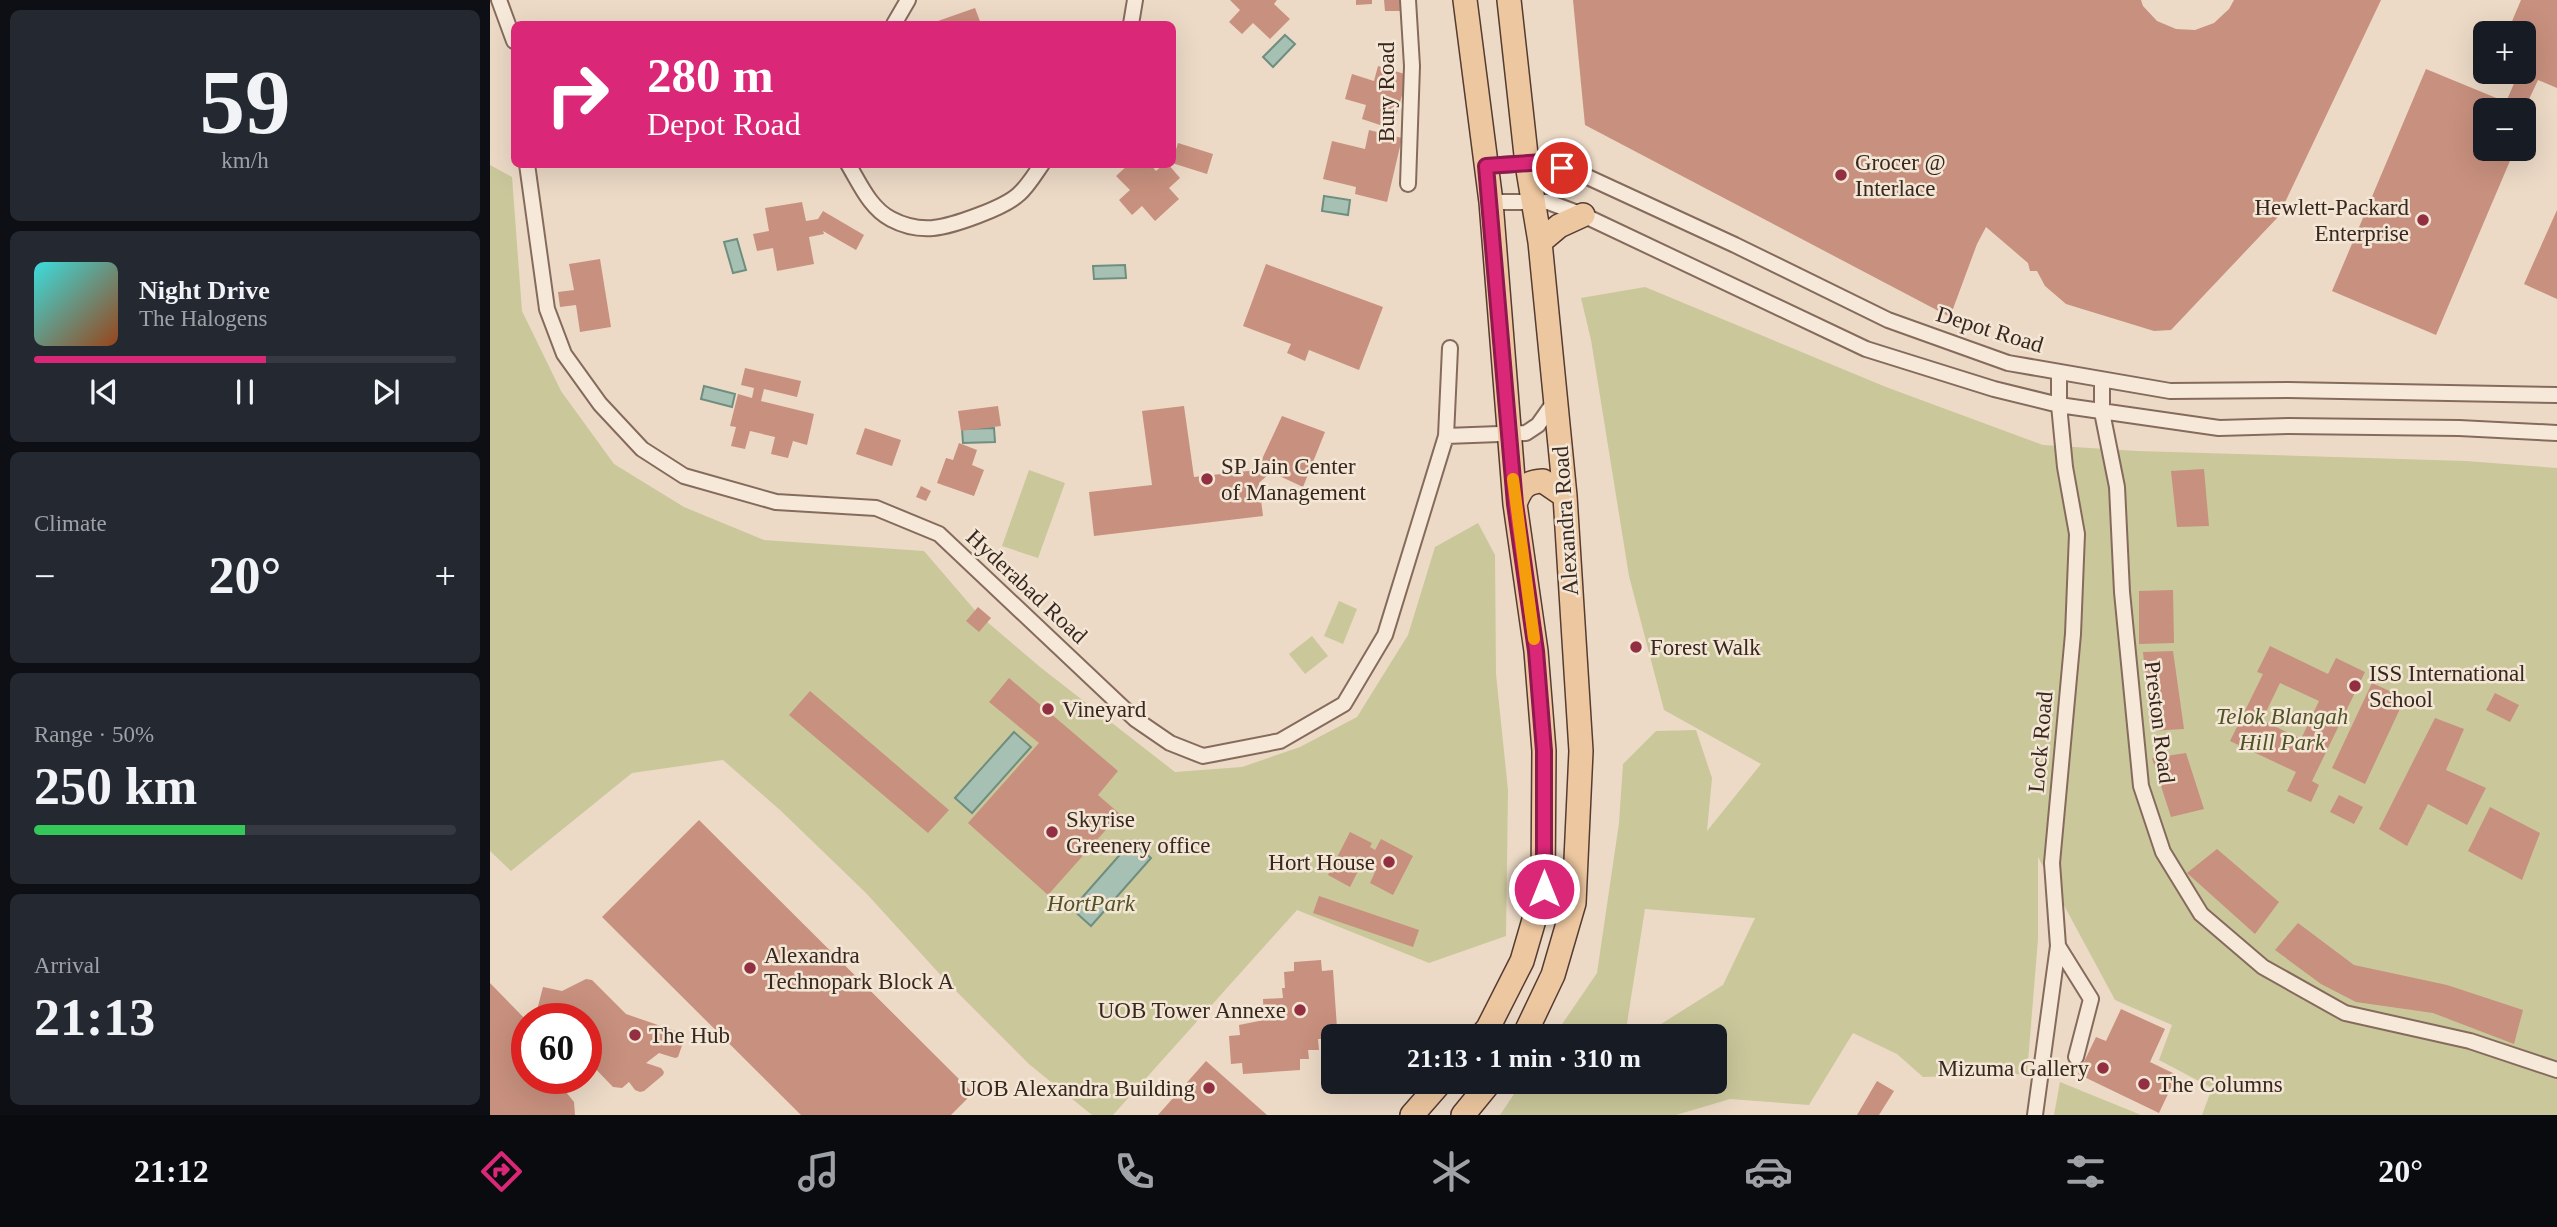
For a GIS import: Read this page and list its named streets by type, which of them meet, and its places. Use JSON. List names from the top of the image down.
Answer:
{
  "streets": {
    "main road": ["Alexandra Road"],
    "street": [
      "Bury Road",
      "Depot Road",
      "Hyderabad Road",
      "Preston Road",
      "Lock Road"
    ]
  },
  "crossings": [
    ["Depot Road", "Alexandra Road"],
    ["Depot Road", "Preston Road"],
    ["Depot Road", "Lock Road"]
  ],
  "parks": ["Telok Blangah Hill Park", "HortPark"],
  "places": [
    "Grocer @ Interlace",
    "Hewlett-Packard Enterprise",
    "SP Jain Center of Management",
    "Forest Walk",
    "ISS International School",
    "Vineyard",
    "Skyrise Greenery office",
    "Hort House",
    "Alexandra Technopark Block A",
    "UOB Tower Annexe",
    "The Hub",
    "Mizuma Gallery",
    "The Columns",
    "UOB Alexandra Building"
  ],
  "page": {
    "tile": [
      ["59", "km/h"],
      "Climate",
      ["Range · 50%", "250 km"],
      ["Arrival", "21:13"]
    ],
    "map_buttons": ["+", "−"],
    "turn": ["280 m", "Depot Road"],
    "song": ["Night Drive", "The Halogens"],
    "heat": ["−", "20°", "+"],
    "limit": "60",
    "trip": "21:13 · 1 min · 310 m",
    "tabs": ["21:12", "20°"]
  }
}
